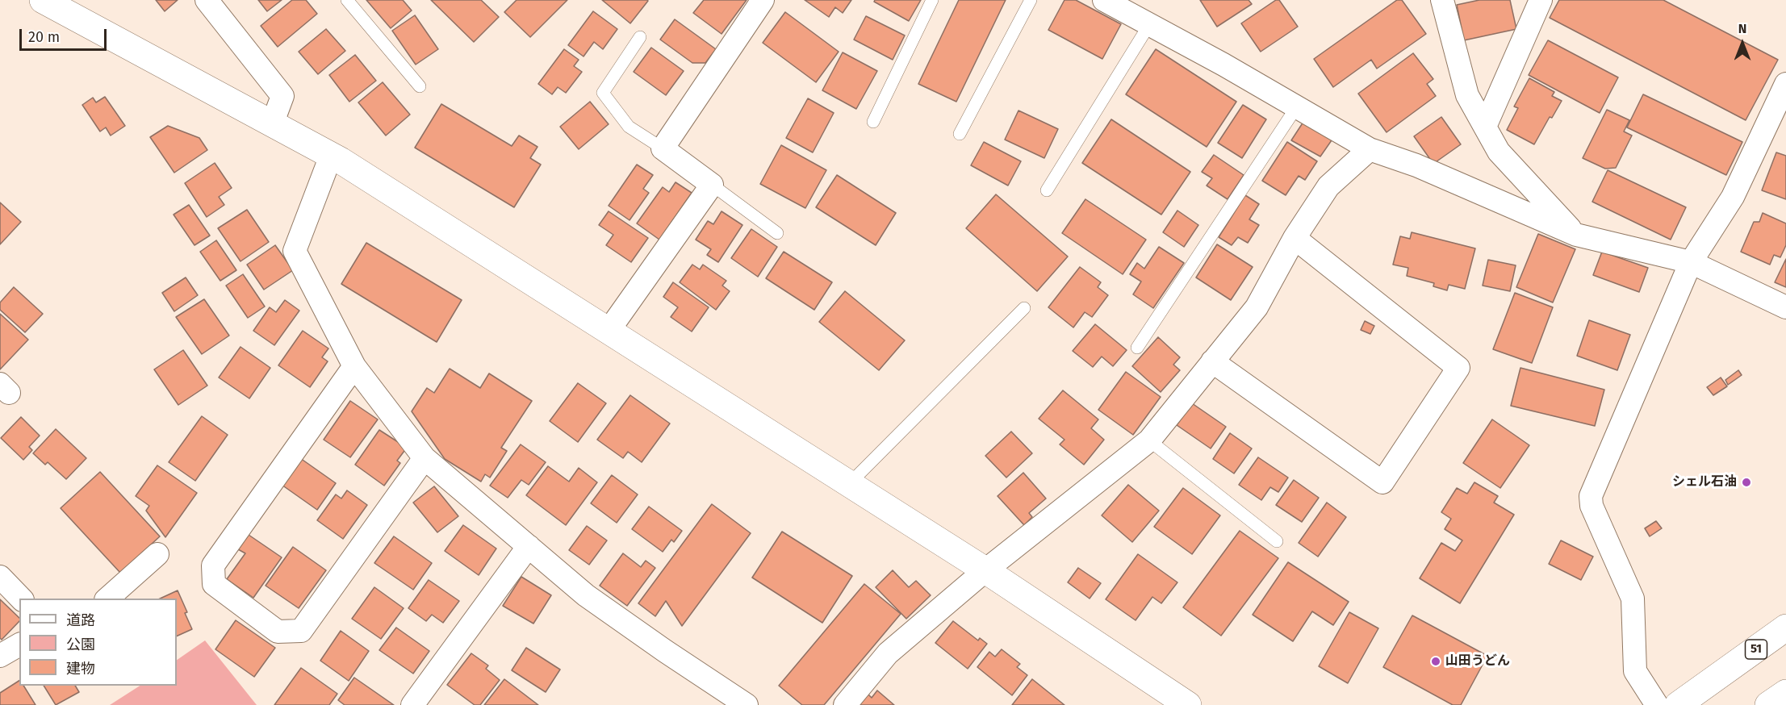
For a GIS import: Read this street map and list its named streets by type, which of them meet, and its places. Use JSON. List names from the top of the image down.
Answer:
{
  "streets": {
    "main road": ["51"]
  },
  "places": ["シェル石油", "山田うどん"],
  "legend": ["道路", "公園", "建物"],
  "scale_bar": "20 m",
  "north": "top"
}
